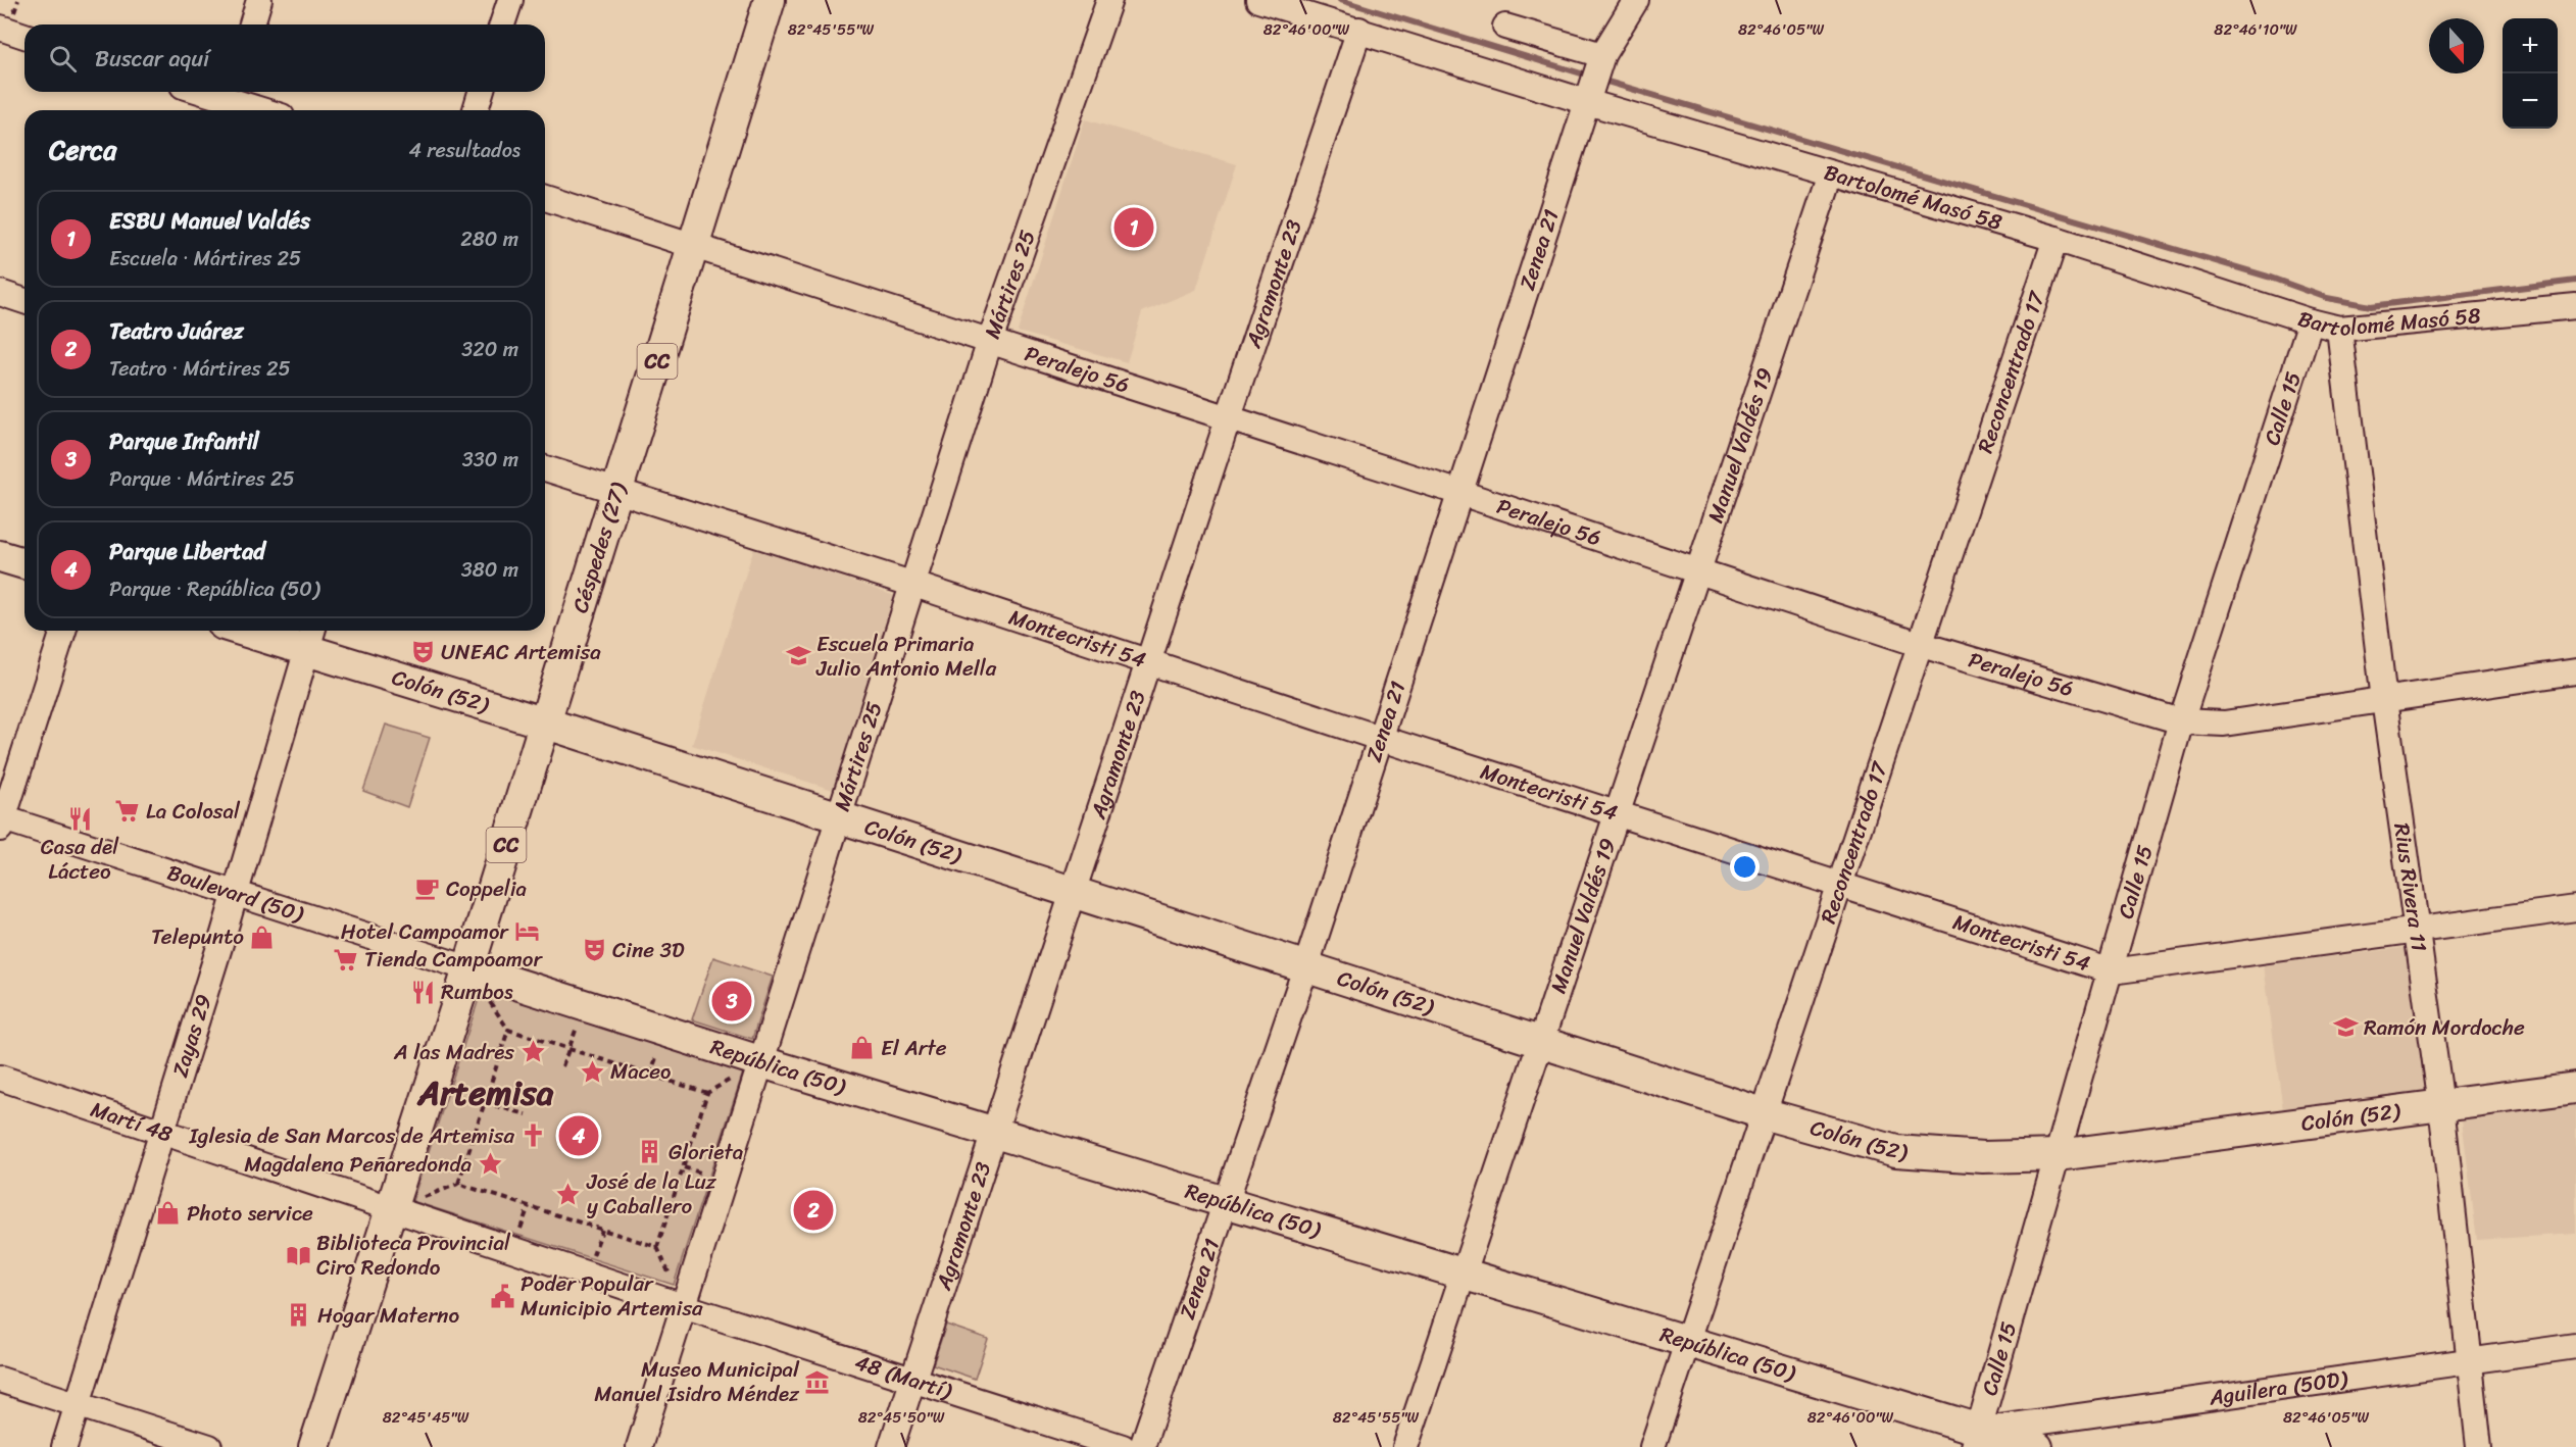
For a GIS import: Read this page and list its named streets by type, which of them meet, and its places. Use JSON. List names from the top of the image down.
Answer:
{
  "streets": {
    "main road": [
      "CC",
      "Céspedes (27)",
      "Colón (52)",
      "República (50)"
    ],
    "street": [
      "Bartolomé Masó 58",
      "Zenea 21",
      "Mártires 25",
      "Agramonte 23",
      "Peralejo 56",
      "Reconcentrado 17",
      "Calle 15",
      "Manuel Valdés 19",
      "Montecristi 54",
      "Rius Rivera 11",
      "Boulevard (50)",
      "Zayas 29",
      "Martí 48",
      "48 (Martí)",
      "Aguilera (50D)"
    ]
  },
  "crossings": [
    ["Bartolomé Masó 58", "Zenea 21"],
    ["Bartolomé Masó 58", "Agramonte 23"],
    ["Bartolomé Masó 58", "Reconcentrado 17"],
    ["Bartolomé Masó 58", "Calle 15"],
    ["Bartolomé Masó 58", "Manuel Valdés 19"],
    ["Bartolomé Masó 58", "Rius Rivera 11"],
    ["Zenea 21", "Peralejo 56"],
    ["Zenea 21", "Montecristi 54"],
    ["Zenea 21", "Colón (52)"],
    ["Zenea 21", "República (50)"],
    ["Mártires 25", "Peralejo 56"],
    ["Mártires 25", "Montecristi 54"],
    ["Mártires 25", "Colón (52)"],
    ["Mártires 25", "República (50)"],
    ["Mártires 25", "Martí 48"],
    ["Mártires 25", "48 (Martí)"],
    ["Agramonte 23", "Peralejo 56"],
    ["Agramonte 23", "Montecristi 54"],
    ["Agramonte 23", "Colón (52)"],
    ["Agramonte 23", "República (50)"],
    ["Agramonte 23", "48 (Martí)"],
    ["Peralejo 56", "Reconcentrado 17"],
    ["Peralejo 56", "Calle 15"],
    ["Peralejo 56", "Manuel Valdés 19"],
    ["Peralejo 56", "Céspedes (27)"],
    ["Peralejo 56", "Rius Rivera 11"],
    ["Reconcentrado 17", "Montecristi 54"],
    ["Reconcentrado 17", "Colón (52)"],
    ["Reconcentrado 17", "República (50)"],
    ["Calle 15", "Montecristi 54"],
    ["Calle 15", "Colón (52)"],
    ["Calle 15", "República (50)"],
    ["Calle 15", "Aguilera (50D)"],
    ["Manuel Valdés 19", "Montecristi 54"],
    ["Manuel Valdés 19", "Colón (52)"],
    ["Manuel Valdés 19", "República (50)"],
    ["Céspedes (27)", "Montecristi 54"],
    ["Céspedes (27)", "Colón (52)"],
    ["Céspedes (27)", "Boulevard (50)"],
    ["Céspedes (27)", "República (50)"],
    ["Céspedes (27)", "Martí 48"],
    ["Montecristi 54", "Rius Rivera 11"],
    ["Colón (52)", "Rius Rivera 11"],
    ["Colón (52)", "Zayas 29"],
    ["Rius Rivera 11", "Aguilera (50D)"],
    ["Boulevard (50)", "Zayas 29"],
    ["Boulevard (50)", "República (50)"],
    ["Zayas 29", "Martí 48"],
    ["República (50)", "Aguilera (50D)"],
    ["Martí 48", "48 (Martí)"]
  ],
  "districts": ["Artemisa"],
  "places": {
    "theatre": ["UNEAC Artemisa", "Cine 3D"],
    "school or university": ["Escuela Primaria Julio Antonio Mella", "Ramón Mordoche"],
    "supermarket": ["La Colosal", "Tienda Campoamor"],
    "restaurant": ["Casa del Lácteo", "Rumbos"],
    "cafe": ["Coppelia"],
    "hotel": ["Hotel Campoamor"],
    "shop": ["Telepunto", "El Arte", "Photo service"],
    "place": [
      "A las Madres",
      "Maceo",
      "Magdalena Peñaredonda",
      "José de la Luz y Caballero"
    ],
    "church": ["Iglesia de San Marcos de Artemisa"],
    "building": ["Glorieta", "Hogar Materno"],
    "library": ["Biblioteca Provincial Ciro Redondo"],
    "public building": ["Poder Popular Municipio Artemisa"],
    "museum": ["Museo Municipal Manuel Isidro Méndez"]
  },
  "north": "bottom",
  "page": {
    "map_buttons": ["+", "−"],
    "search": "Buscar aquí",
    "heading": ["Cerca", "4 resultados"],
    "list": [
      {
        "mark": "1",
        "name": "ESBU Manuel Valdés",
        "note": "Escuela · Mártires 25",
        "value": "280 m"
      },
      {
        "mark": "2",
        "name": "Teatro Juárez",
        "note": "Teatro · Mártires 25",
        "value": "320 m"
      },
      {
        "mark": "3",
        "name": "Parque Infantil",
        "note": "Parque · Mártires 25",
        "value": "330 m"
      },
      {
        "mark": "4",
        "name": "Parque Libertad",
        "note": "Parque · República (50)",
        "value": "380 m"
      }
    ],
    "pins": [
      "1",
      "3",
      "4",
      "2"
    ]
  },
  "coordinates": [
    "82°45'55\"W",
    "82°46'00\"W",
    "82°46'05\"W",
    "82°46'10\"W",
    "82°45'45\"W",
    "82°45'50\"W"
  ]
}
